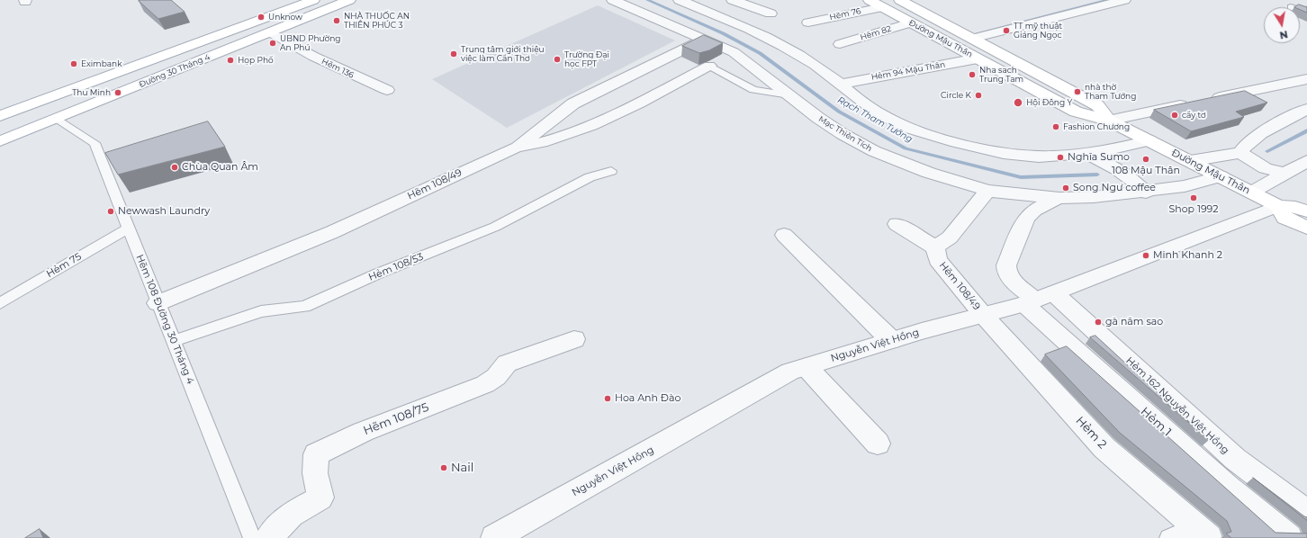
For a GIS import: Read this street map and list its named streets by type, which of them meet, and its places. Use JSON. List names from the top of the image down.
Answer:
{
  "streets": {
    "main road": ["Đường Mậu Thân", "Đường 30 Tháng 4"],
    "street": [
      "Hẽm 76",
      "Hẽm 82",
      "Hẽm 136",
      "Hẻm 94 Mậu Thân",
      "Mạc Thiên Tích",
      "Hẽm 108/49",
      "Nguyễn Việt Hồng",
      "Hẻm 162 Nguyễn Việt Hồng",
      "Hẽm 108/75",
      "Hẻm 1",
      "Hẻm 2"
    ],
    "lane": ["Hẻm 75", "Hẻm 108/53", "Hẽm 108 Đường 30 Tháng 4"]
  },
  "crossings": [
    ["Hẽm 76", "Đường Mậu Thân"],
    ["Hẽm 82", "Đường Mậu Thân"],
    ["Đường Mậu Thân", "Hẻm 94 Mậu Thân"],
    ["Đường Mậu Thân", "Mạc Thiên Tích"],
    ["Đường Mậu Thân", "Nguyễn Việt Hồng"],
    ["Hẽm 136", "Đường 30 Tháng 4"],
    ["Đường 30 Tháng 4", "Hẽm 108 Đường 30 Tháng 4"],
    ["Hẽm 108/49", "Hẽm 108 Đường 30 Tháng 4"],
    ["Hẽm 108/49", "Nguyễn Việt Hồng"],
    ["Hẽm 108/49", "Hẻm 2"],
    ["Hẻm 75", "Hẽm 108 Đường 30 Tháng 4"],
    ["Hẻm 108/53", "Hẽm 108 Đường 30 Tháng 4"],
    ["Nguyễn Việt Hồng", "Hẻm 162 Nguyễn Việt Hồng"],
    ["Nguyễn Việt Hồng", "Hẻm 1"],
    ["Nguyễn Việt Hồng", "Hẻm 2"],
    ["Hẻm 162 Nguyễn Việt Hồng", "Hẻm 1"]
  ],
  "water": ["Rạch Tham Tướng"],
  "places": [
    "Unknow",
    "NHÀ THUỐC AN THIÊN PHÚC 3",
    "TT mỹ thuật Giáng Ngọc",
    "UBND Phường An Phú",
    "Trung tâm giới thiệu việc làm Cần Thơ",
    "Trường Đại học FPT",
    "Họp Phố",
    "Eximbank",
    "Nha sach Trung Tam",
    "nhà thờ Tham Tướng",
    "Thu Minh",
    "Circle K",
    "Hội Đông Y",
    "cầy tơ",
    "Fashion Chương",
    "Nghĩa Sumo",
    "108 Mậu Thân",
    "Chùa Quan Âm",
    "Song Ngư coffee",
    "Shop 1992",
    "Newwash Laundry",
    "Minh Khanh 2",
    "gà năm sao",
    "Hoa Anh Đào",
    "Nail"
  ],
  "north": "bottom"
}
